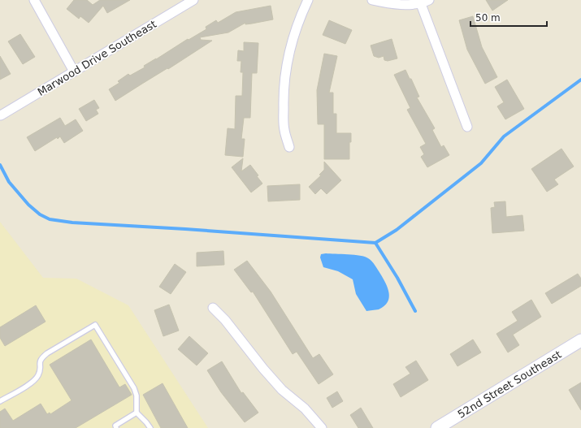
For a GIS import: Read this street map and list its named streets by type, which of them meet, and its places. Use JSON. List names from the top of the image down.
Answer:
{
  "streets": {
    "main road": ["52nd Street Southeast"],
    "street": ["Marwood Drive Southeast"]
  },
  "scale_bar": "50 m"
}
